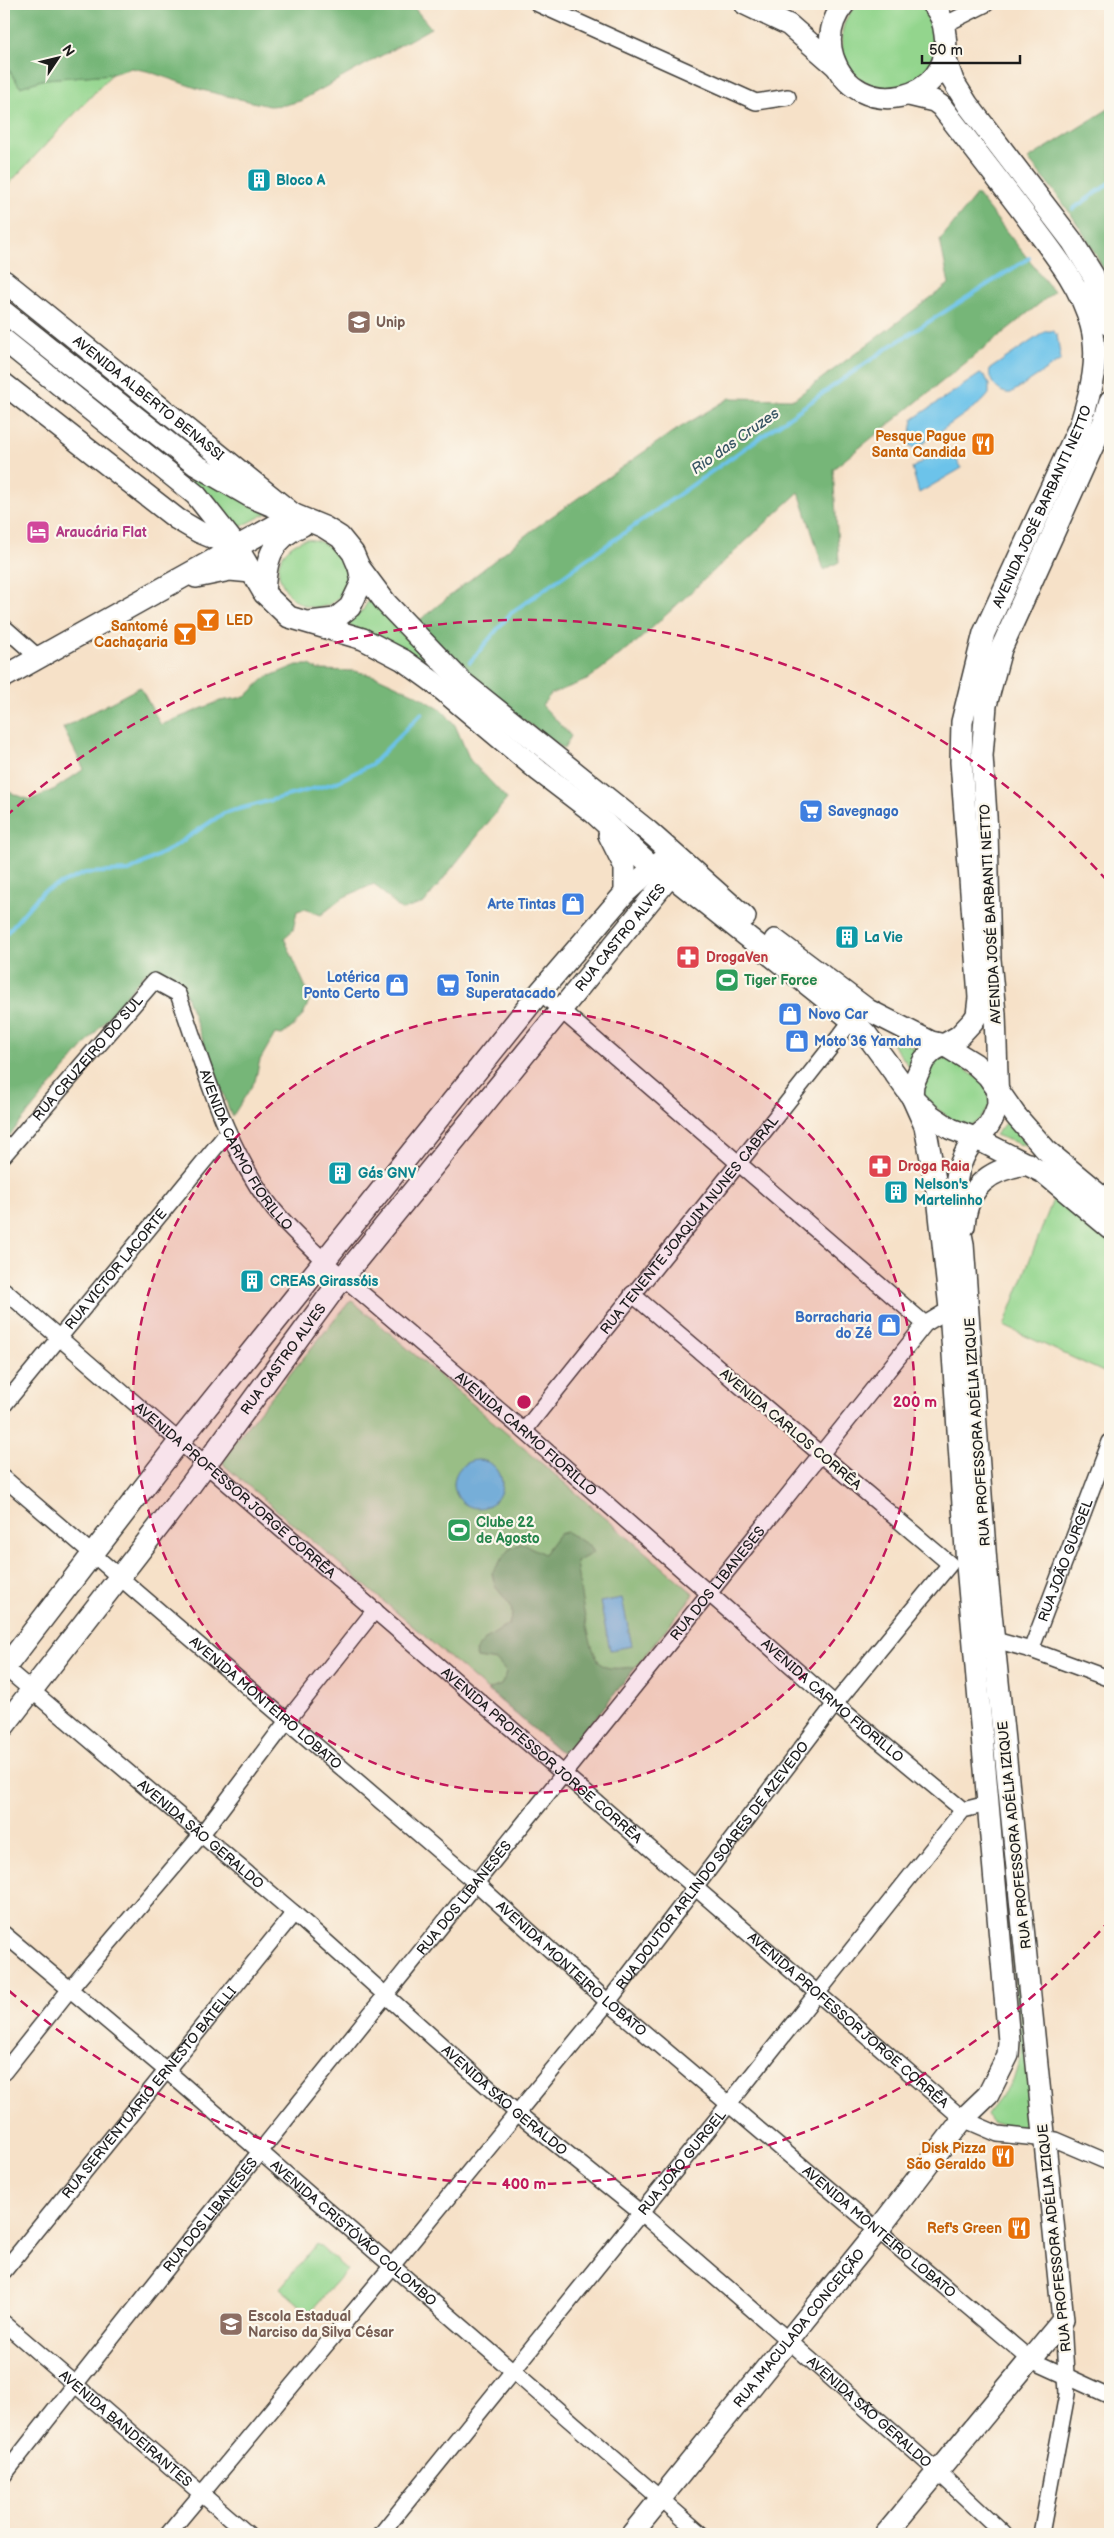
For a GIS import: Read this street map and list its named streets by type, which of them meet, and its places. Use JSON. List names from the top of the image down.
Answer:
{
  "streets": {
    "street": [
      "AVENIDA ALBERTO BENASSI",
      "AVENIDA JOSÉ BARBANTI NETTO",
      "RUA CASTRO ALVES",
      "RUA CRUZEIRO DO SUL",
      "AVENIDA CARMO FIORILLO",
      "RUA TENENTE JOAQUIM NUNES CABRAL",
      "RUA VICTOR LACORTE",
      "AVENIDA CARLOS CORRÊA",
      "RUA PROFESSORA ADÉLIA IZIQUE",
      "AVENIDA PROFESSOR JORGE CORRÊA",
      "RUA JOÃO GURGEL",
      "RUA DOS LIBANESES",
      "AVENIDA MONTEIRO LOBATO",
      "AVENIDA SÃO GERALDO",
      "RUA DOUTOR ARLINDO SOARES DE AZEVEDO",
      "RUA SERVENTUÁRIO ERNESTO BATELLI",
      "AVENIDA CRISTÓVÃO COLOMBO",
      "RUA IMACULADA CONCEIÇÃO",
      "AVENIDA BANDEIRANTES"
    ]
  },
  "crossings": [
    ["AVENIDA JOSÉ BARBANTI NETTO", "RUA PROFESSORA ADÉLIA IZIQUE"],
    ["RUA CASTRO ALVES", "AVENIDA CARMO FIORILLO"],
    ["RUA CASTRO ALVES", "AVENIDA PROFESSOR JORGE CORRÊA"],
    ["RUA CASTRO ALVES", "AVENIDA MONTEIRO LOBATO"],
    ["RUA CASTRO ALVES", "AVENIDA SÃO GERALDO"],
    ["RUA CRUZEIRO DO SUL", "AVENIDA CARMO FIORILLO"],
    ["AVENIDA CARMO FIORILLO", "RUA TENENTE JOAQUIM NUNES CABRAL"],
    ["AVENIDA CARMO FIORILLO", "RUA VICTOR LACORTE"],
    ["AVENIDA CARMO FIORILLO", "RUA JOÃO GURGEL"],
    ["AVENIDA CARMO FIORILLO", "RUA DOS LIBANESES"],
    ["AVENIDA CARMO FIORILLO", "RUA DOUTOR ARLINDO SOARES DE AZEVEDO"],
    ["RUA TENENTE JOAQUIM NUNES CABRAL", "AVENIDA CARLOS CORRÊA"],
    ["RUA VICTOR LACORTE", "AVENIDA PROFESSOR JORGE CORRÊA"],
    ["AVENIDA CARLOS CORRÊA", "RUA PROFESSORA ADÉLIA IZIQUE"],
    ["AVENIDA CARLOS CORRÊA", "RUA DOS LIBANESES"],
    ["AVENIDA CARLOS CORRÊA", "RUA DOUTOR ARLINDO SOARES DE AZEVEDO"],
    ["RUA PROFESSORA ADÉLIA IZIQUE", "AVENIDA PROFESSOR JORGE CORRÊA"],
    ["RUA PROFESSORA ADÉLIA IZIQUE", "RUA DOS LIBANESES"],
    ["RUA PROFESSORA ADÉLIA IZIQUE", "AVENIDA MONTEIRO LOBATO"],
    ["RUA PROFESSORA ADÉLIA IZIQUE", "RUA DOUTOR ARLINDO SOARES DE AZEVEDO"],
    ["RUA PROFESSORA ADÉLIA IZIQUE", "RUA IMACULADA CONCEIÇÃO"],
    ["AVENIDA PROFESSOR JORGE CORRÊA", "RUA JOÃO GURGEL"],
    ["AVENIDA PROFESSOR JORGE CORRÊA", "RUA DOS LIBANESES"],
    ["AVENIDA PROFESSOR JORGE CORRÊA", "RUA DOUTOR ARLINDO SOARES DE AZEVEDO"],
    ["AVENIDA PROFESSOR JORGE CORRÊA", "RUA IMACULADA CONCEIÇÃO"],
    ["RUA JOÃO GURGEL", "AVENIDA MONTEIRO LOBATO"],
    ["RUA JOÃO GURGEL", "AVENIDA SÃO GERALDO"],
    ["RUA JOÃO GURGEL", "AVENIDA CRISTÓVÃO COLOMBO"],
    ["RUA DOS LIBANESES", "AVENIDA MONTEIRO LOBATO"],
    ["RUA DOS LIBANESES", "AVENIDA SÃO GERALDO"],
    ["RUA DOS LIBANESES", "AVENIDA CRISTÓVÃO COLOMBO"],
    ["RUA DOS LIBANESES", "AVENIDA BANDEIRANTES"],
    ["AVENIDA MONTEIRO LOBATO", "RUA DOUTOR ARLINDO SOARES DE AZEVEDO"],
    ["AVENIDA MONTEIRO LOBATO", "RUA IMACULADA CONCEIÇÃO"],
    ["AVENIDA SÃO GERALDO", "RUA DOUTOR ARLINDO SOARES DE AZEVEDO"],
    ["AVENIDA SÃO GERALDO", "RUA SERVENTUÁRIO ERNESTO BATELLI"],
    ["AVENIDA SÃO GERALDO", "RUA IMACULADA CONCEIÇÃO"],
    ["RUA DOUTOR ARLINDO SOARES DE AZEVEDO", "AVENIDA CRISTÓVÃO COLOMBO"],
    ["RUA DOUTOR ARLINDO SOARES DE AZEVEDO", "AVENIDA BANDEIRANTES"],
    ["RUA SERVENTUÁRIO ERNESTO BATELLI", "AVENIDA CRISTÓVÃO COLOMBO"],
    ["AVENIDA CRISTÓVÃO COLOMBO", "RUA IMACULADA CONCEIÇÃO"]
  ],
  "water": ["Rio das Cruzes"],
  "places": {
    "building": [
      "Bloco A",
      "La Vie",
      "Gás GNV",
      "Nelson's Martelinho",
      "CREAS Girassóis"
    ],
    "school or university": ["Unip", "Escola Estadual Narciso da Silva César"],
    "restaurant": ["Pesque Pague Santa Candida", "Disk Pizza São Geraldo", "Ref's Green"],
    "hotel": ["Araucária Flat"],
    "bar": ["LED", "Santomé Cachaçaria"],
    "supermarket": ["Savegnago", "Tonin Superatacado"],
    "shop": [
      "Arte Tintas",
      "Lotérica Ponto Certo",
      "Novo Car",
      "Moto 36 Yamaha",
      "Borracharia do Zé"
    ],
    "pharmacy": ["DrogaVen", "Droga Raia"],
    "sports": ["Tiger Force", "Clube 22 de Agosto"]
  },
  "scale_bar": "50 m",
  "north": "top right",
  "rings": ["200 m", "400 m"]
}
